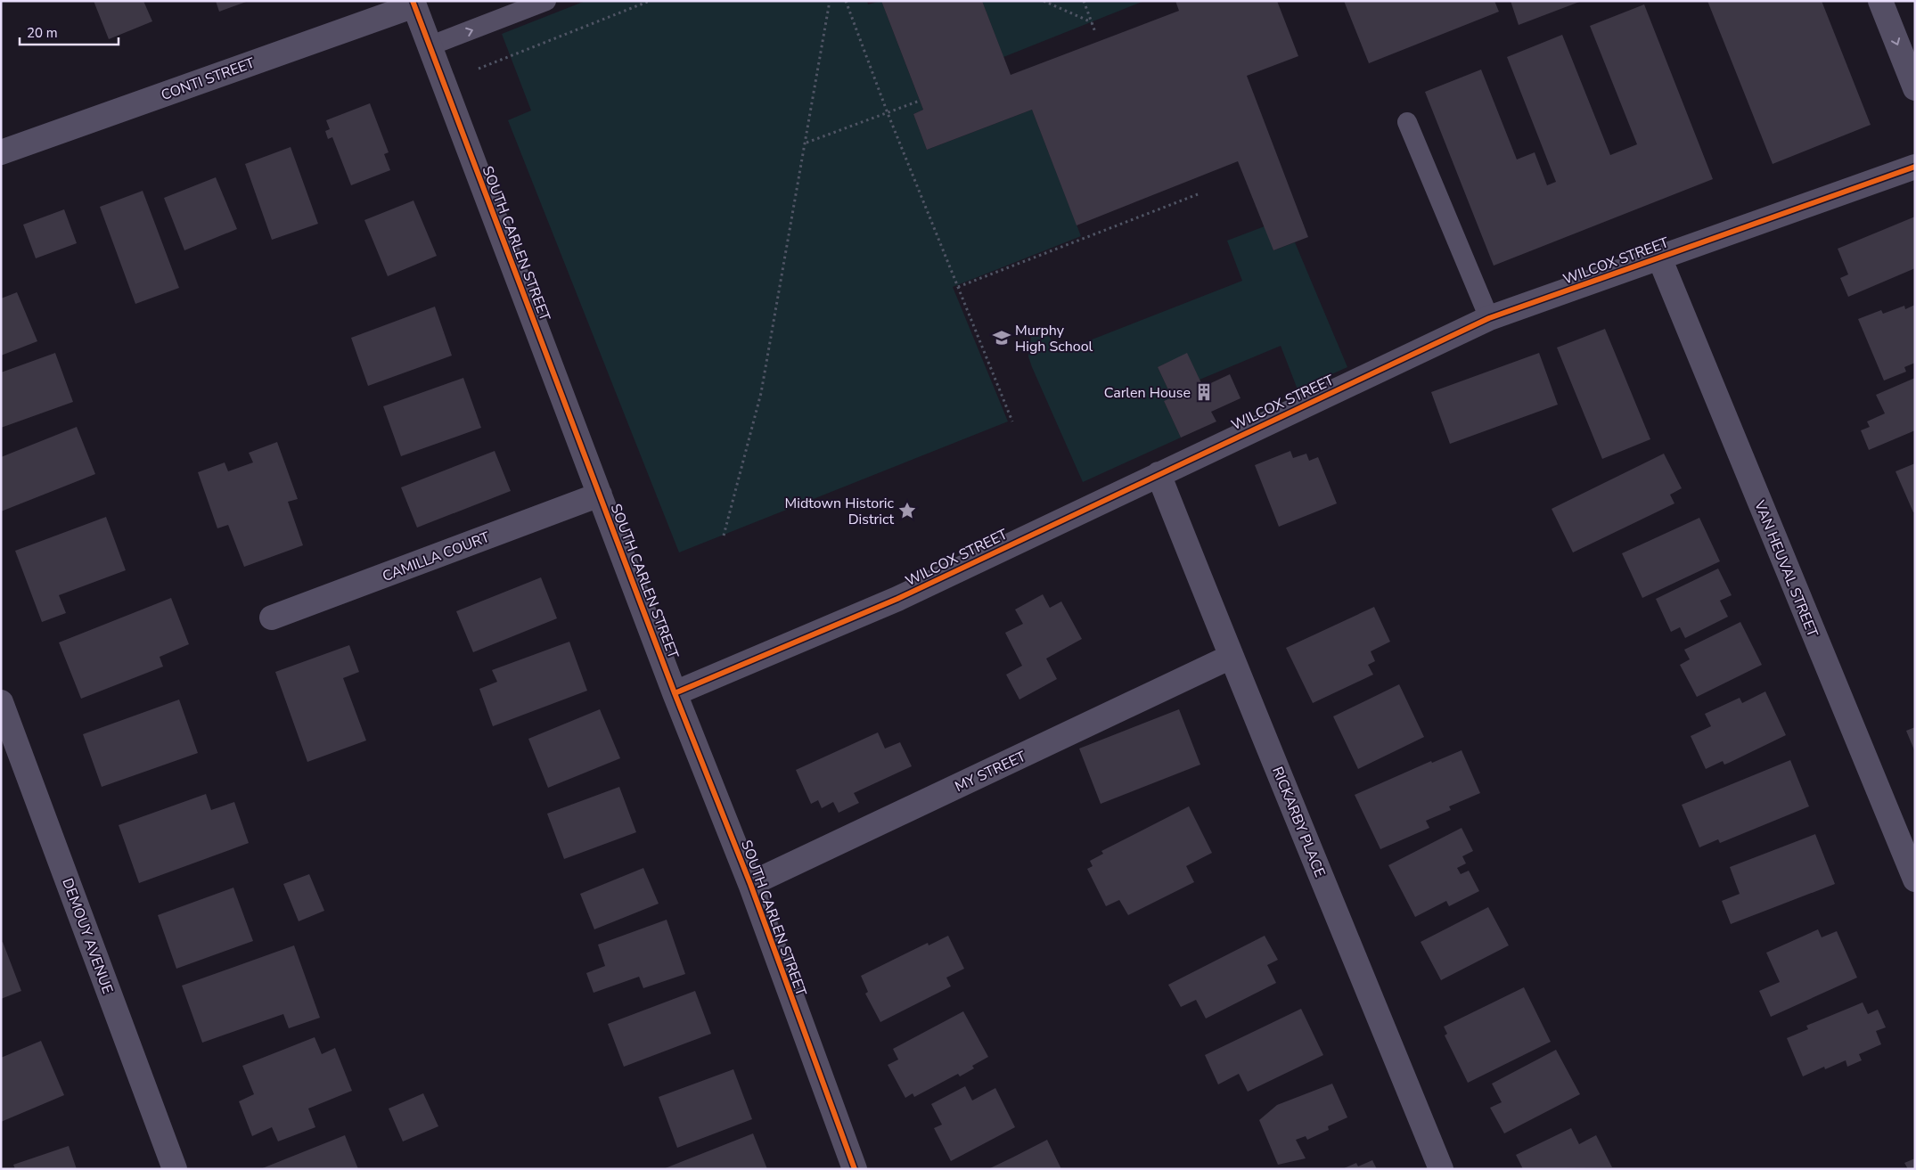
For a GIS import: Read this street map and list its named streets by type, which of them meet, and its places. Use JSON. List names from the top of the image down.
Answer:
{
  "streets": {
    "street": [
      "CONTI STREET",
      "SOUTH CARLEN STREET",
      "WILCOX STREET",
      "CAMILLA COURT",
      "VAN HEUVAL STREET",
      "MY STREET",
      "RICKARBY PLACE",
      "DEMOUY AVENUE"
    ]
  },
  "crossings": [
    ["CONTI STREET", "SOUTH CARLEN STREET"],
    ["SOUTH CARLEN STREET", "WILCOX STREET"],
    ["SOUTH CARLEN STREET", "CAMILLA COURT"],
    ["SOUTH CARLEN STREET", "MY STREET"],
    ["WILCOX STREET", "VAN HEUVAL STREET"],
    ["WILCOX STREET", "RICKARBY PLACE"],
    ["MY STREET", "RICKARBY PLACE"]
  ],
  "places": {
    "school or university": ["Murphy High School"],
    "building": ["Carlen House"],
    "place": ["Midtown Historic District"]
  },
  "scale_bar": "20 m"
}
